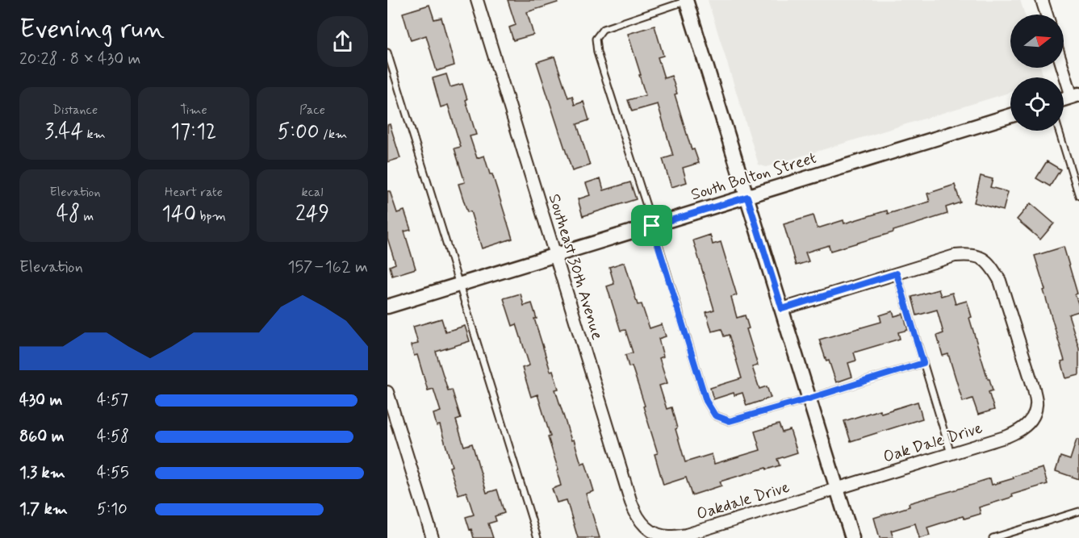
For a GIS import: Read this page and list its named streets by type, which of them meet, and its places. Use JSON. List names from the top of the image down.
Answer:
{
  "streets": {
    "street": [
      "South Bolton Street",
      "Southeast 30th Avenue",
      "Oak Dale Drive",
      "Oakdale Drive"
    ]
  },
  "crossings": [
    ["South Bolton Street", "Southeast 30th Avenue"],
    ["Southeast 30th Avenue", "Oakdale Drive"],
    ["Oak Dale Drive", "Oakdale Drive"]
  ],
  "north": "right",
  "page": {
    "heading": ["Evening run", "20:28 · 8 × 430 m"],
    "stats": [
      ["Distance", "3.44 km"],
      ["Time", "17:12"],
      ["Pace", "5:00 /km"],
      ["Elevation", "48 m"],
      ["Heart rate", "140 bpm"],
      ["kcal", "249"]
    ],
    "chart": ["Elevation", "157–162 m"],
    "list": [
      {
        "name": "430 m",
        "note": "4:57"
      },
      {
        "name": "860 m",
        "note": "4:58"
      },
      {
        "name": "1.3 km",
        "note": "4:55"
      },
      {
        "name": "1.7 km",
        "note": "5:10"
      }
    ]
  }
}
